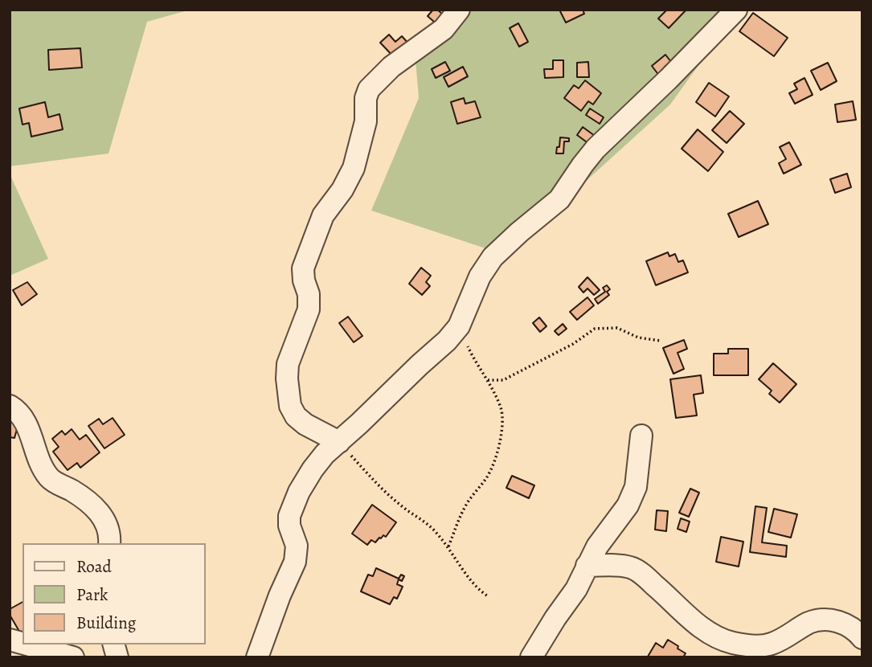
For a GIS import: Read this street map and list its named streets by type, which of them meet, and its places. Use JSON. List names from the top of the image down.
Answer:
{
  "legend": ["Road", "Park", "Building"]
}
